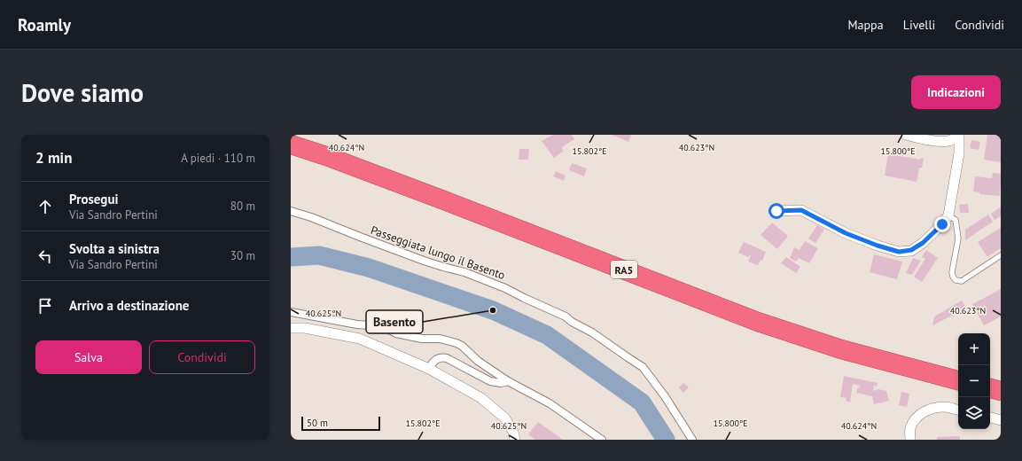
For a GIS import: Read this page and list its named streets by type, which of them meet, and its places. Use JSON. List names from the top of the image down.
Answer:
{
  "streets": {
    "highway": ["RA5"],
    "street": ["Passeggiata lungo il Basento"]
  },
  "places": ["Basento"],
  "scale_bar": "50 m",
  "page": {
    "header": "Roamly",
    "nav": ["Mappa", "Livelli", "Condividi"],
    "buttons": [
      "Indicazioni",
      ["Salva", "Condividi"]
    ],
    "title": "Dove siamo",
    "heading": ["2 min", "A piedi · 110 m"],
    "list": [
      ["Prosegui", "Via Sandro Pertini", "80 m"],
      ["Svolta a sinistra", "Via Sandro Pertini", "30 m"],
      "Arrivo a destinazione"
    ],
    "map_buttons": ["+", "−"],
    "scale": "50 m"
  },
  "coordinates": [
    "40.624°N",
    "40.623°N",
    "15.802°E",
    "15.800°E",
    "40.625°N"
  ]
}
